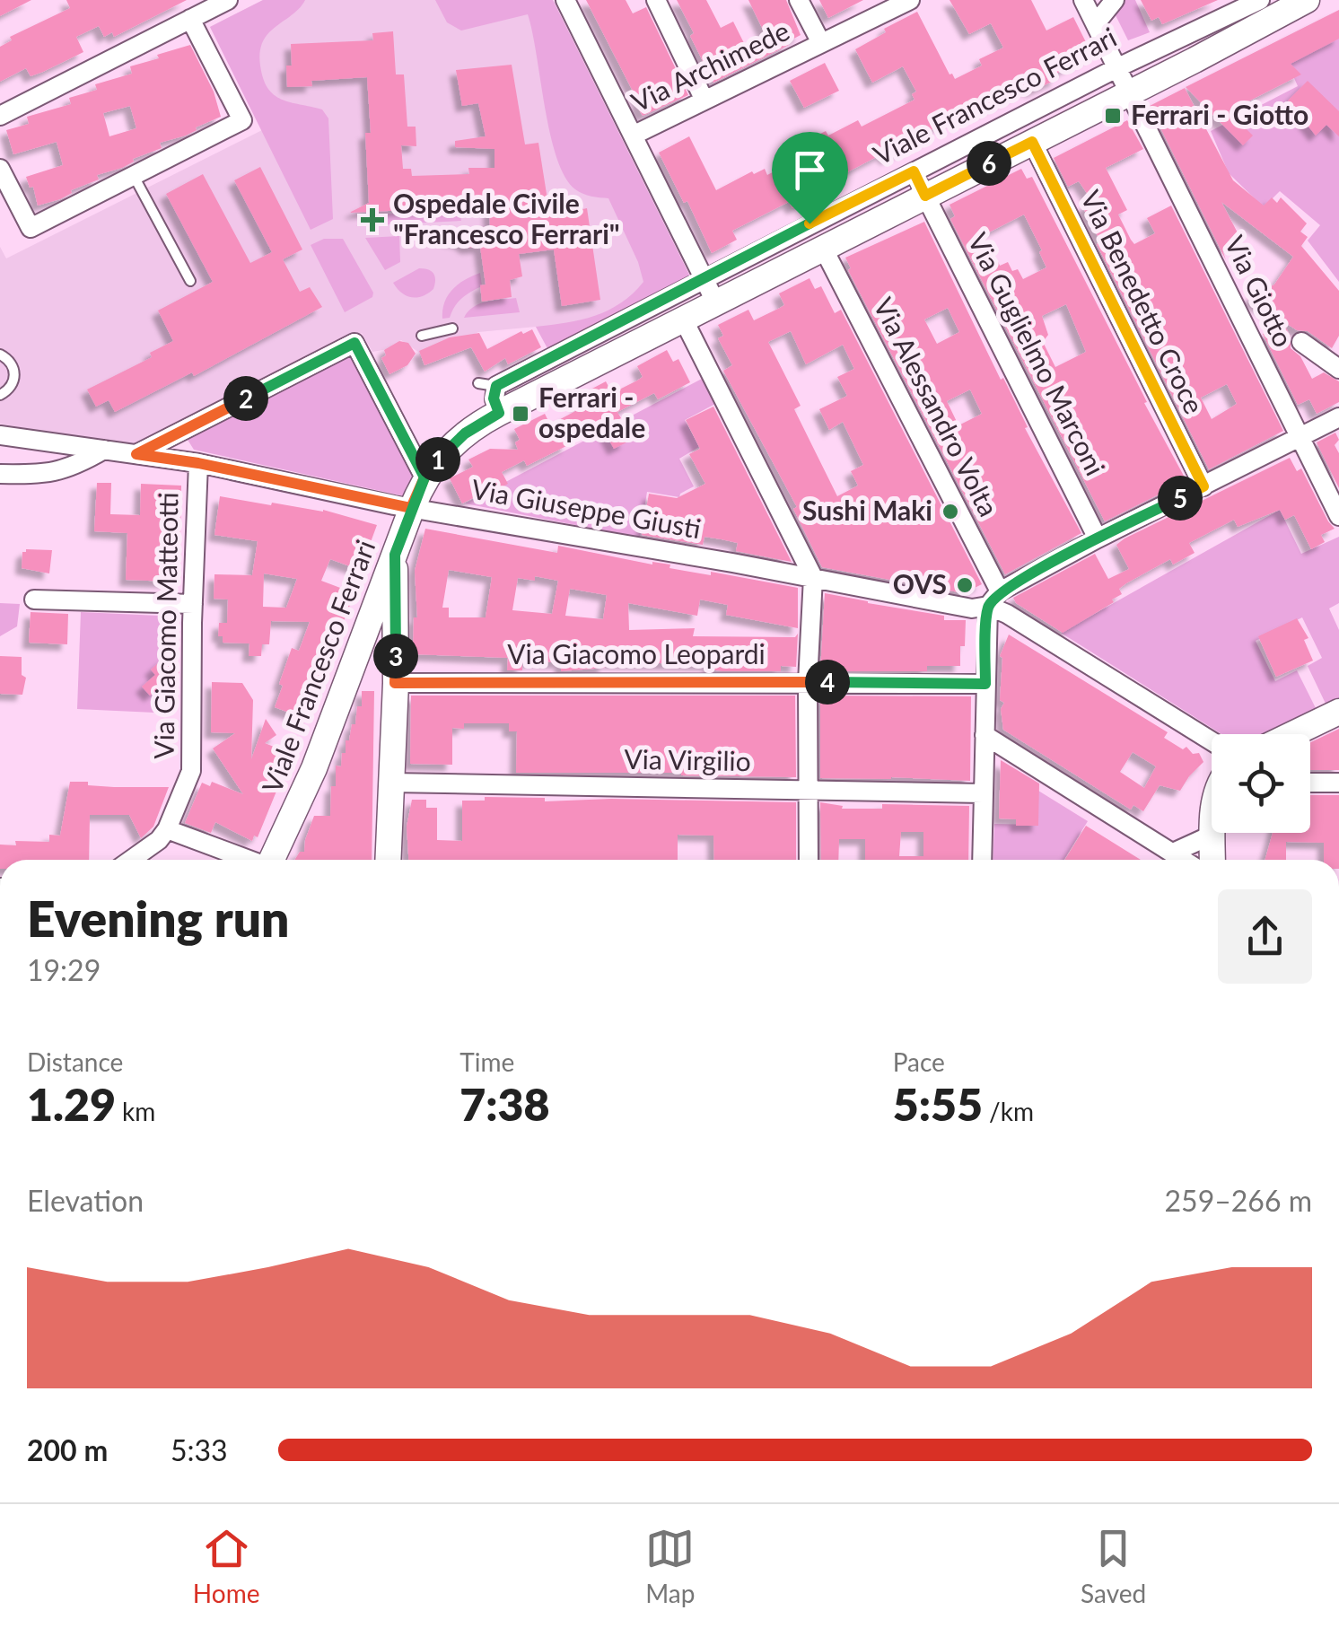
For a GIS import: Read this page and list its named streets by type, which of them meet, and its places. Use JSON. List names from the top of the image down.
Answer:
{
  "streets": {
    "street": [
      "Via Archimede",
      "Viale Francesco Ferrari",
      "Via Giotto",
      "Via Benedetto Croce",
      "Via Guglielmo Marconi",
      "Via Alessandro Volta",
      "Via Giuseppe Giusti",
      "Via Giacomo Matteotti",
      "Via Giacomo Leopardi",
      "Via Virgilio"
    ]
  },
  "crossings": [
    ["Viale Francesco Ferrari", "Via Giotto"],
    ["Viale Francesco Ferrari", "Via Benedetto Croce"],
    ["Viale Francesco Ferrari", "Via Guglielmo Marconi"],
    ["Viale Francesco Ferrari", "Via Alessandro Volta"],
    ["Viale Francesco Ferrari", "Via Giuseppe Giusti"],
    ["Via Alessandro Volta", "Via Giuseppe Giusti"],
    ["Via Giuseppe Giusti", "Via Giacomo Matteotti"]
  ],
  "places": {
    "transit": ["Ferrari - Giotto", "Ferrari - ospedale"],
    "health": ["Ospedale Civile \"Francesco Ferrari\""],
    "other": ["Sushi Maki", "OVS"]
  },
  "page": {
    "pins": [
      "6",
      "2",
      "1",
      "5",
      "3",
      "4"
    ],
    "heading": ["Evening run", "19:29"],
    "stats": [
      ["Distance", "1.29 km"],
      ["Time", "7:38"],
      ["Pace", "5:55 /km"]
    ],
    "chart": ["Elevation", "259–266 m"],
    "list": [
      {
        "name": "200 m",
        "note": "5:33"
      }
    ],
    "tabs": ["Home", "Map", "Saved"]
  }
}
